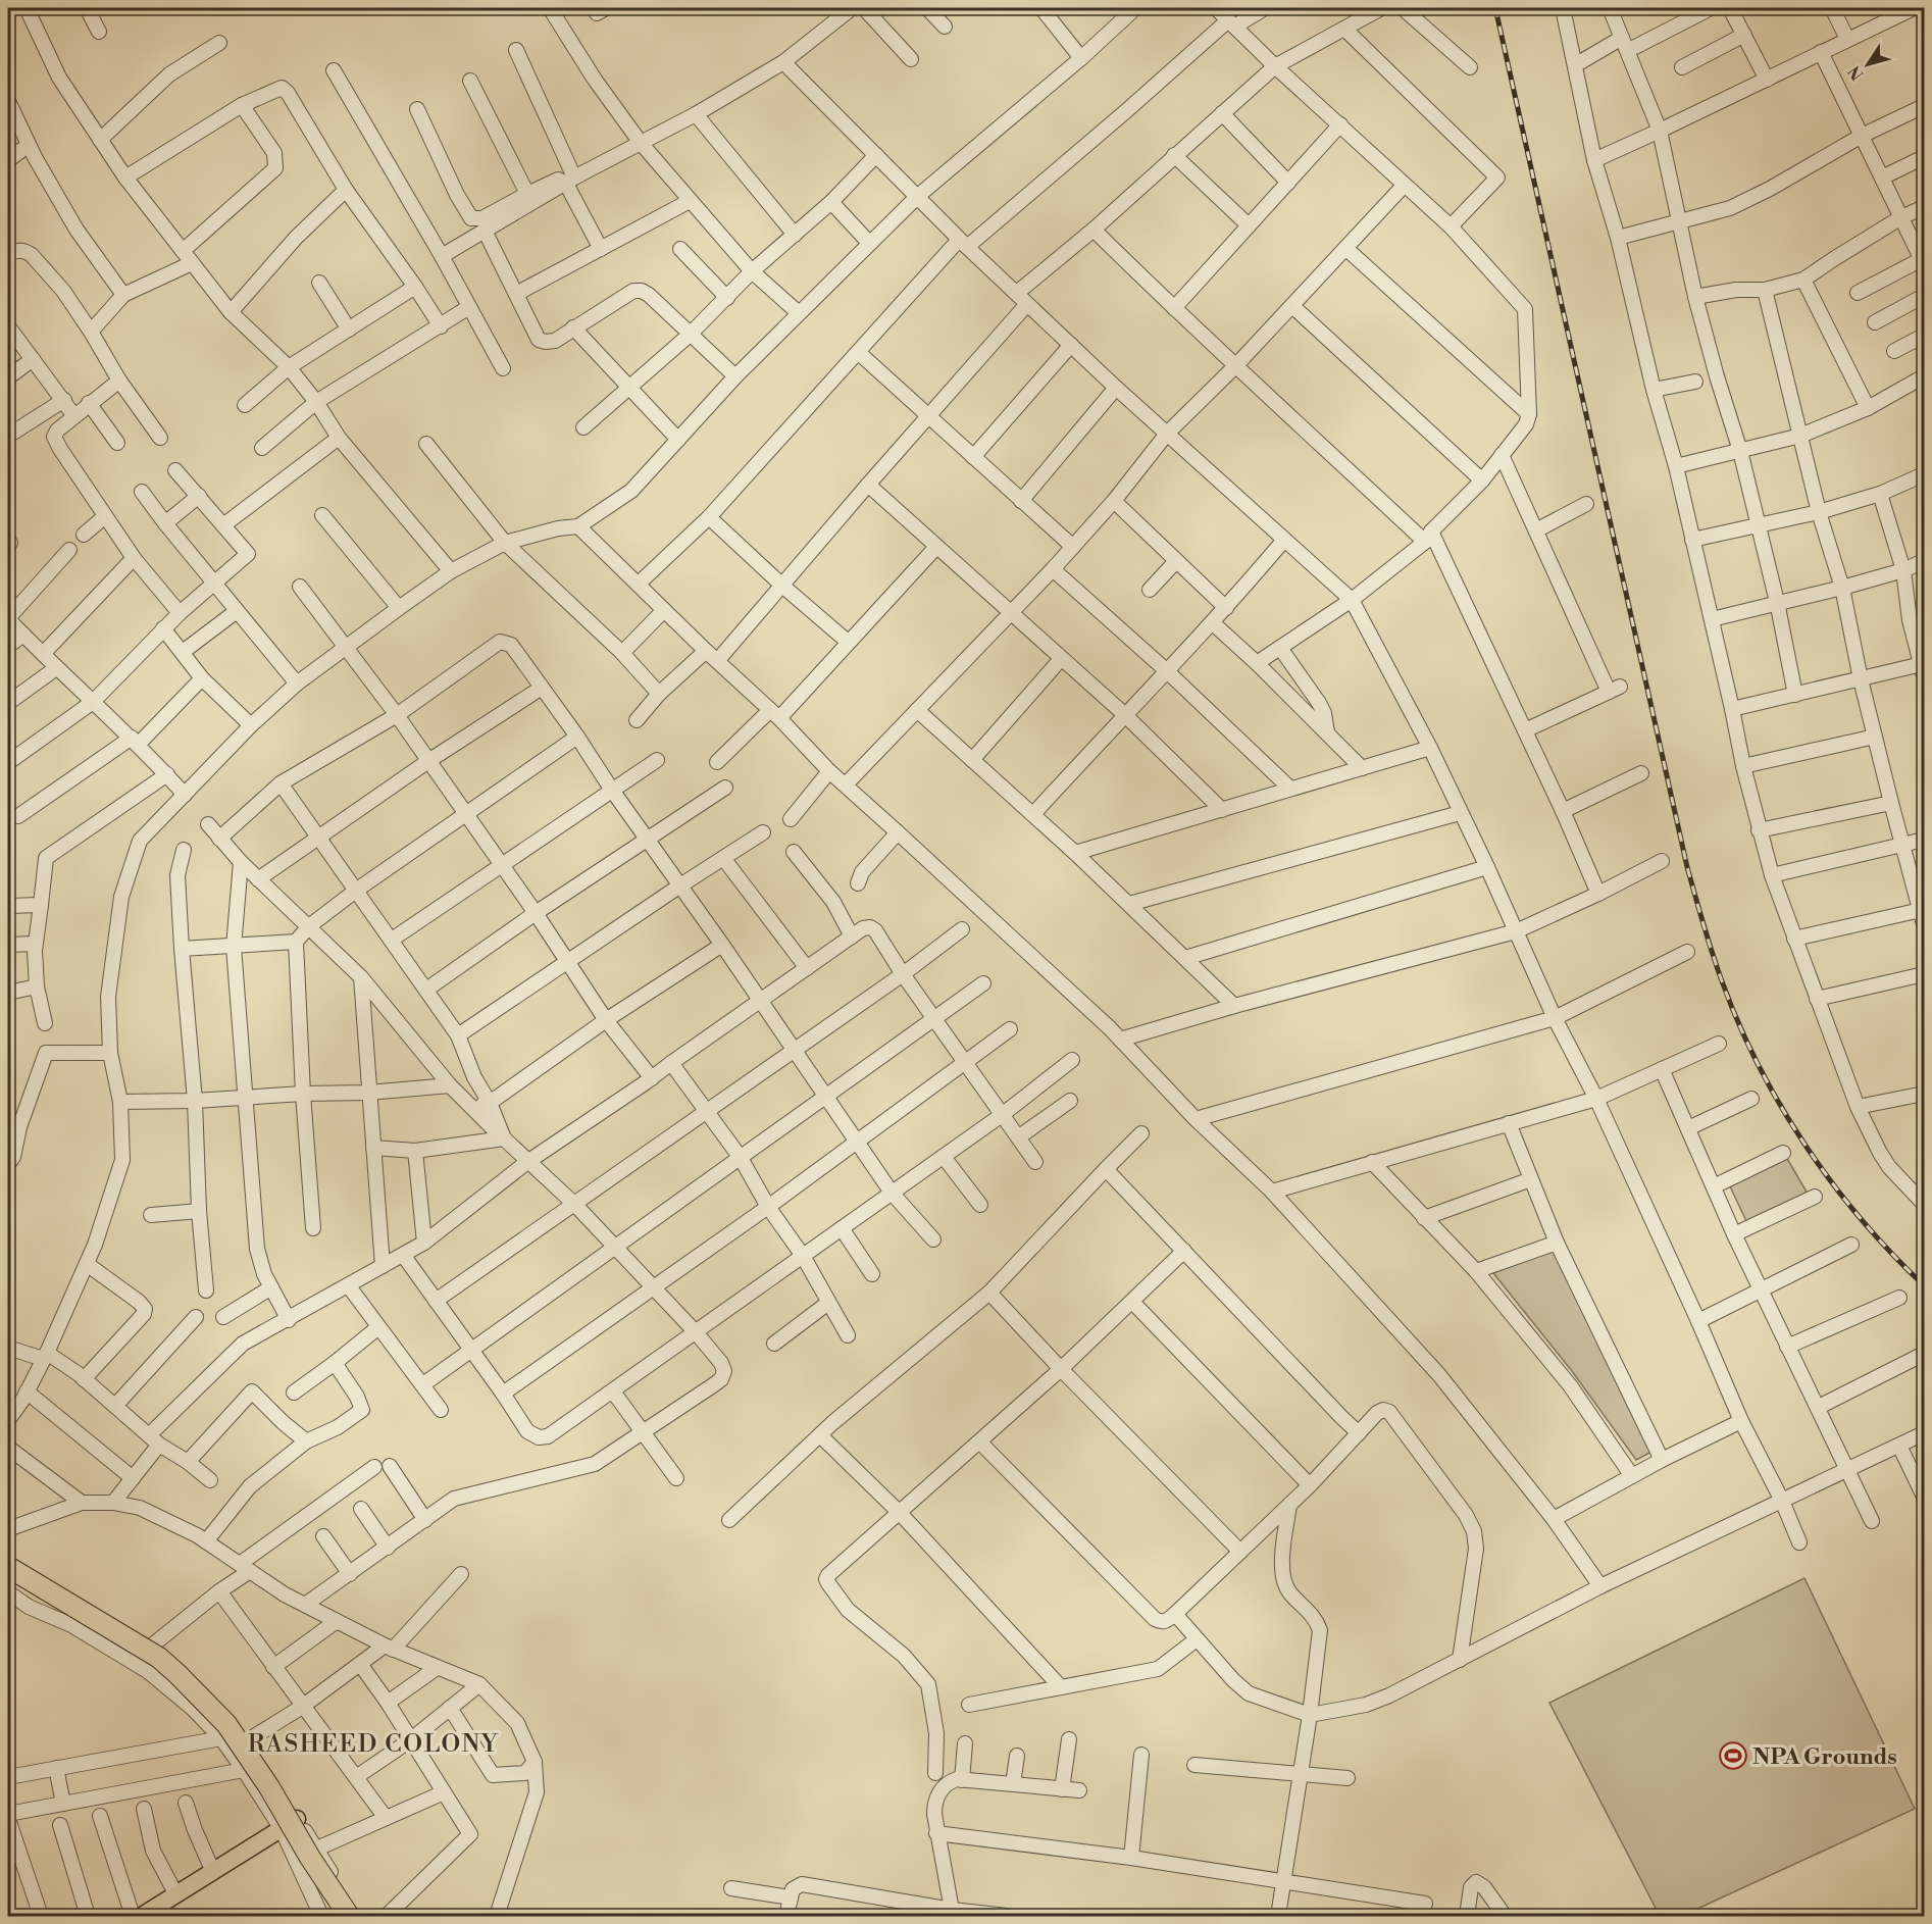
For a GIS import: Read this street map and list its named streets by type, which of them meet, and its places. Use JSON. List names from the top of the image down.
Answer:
{
  "districts": ["RASHEED COLONY"],
  "places": {
    "sports": ["NPA Grounds"]
  },
  "north": "bottom left"
}
